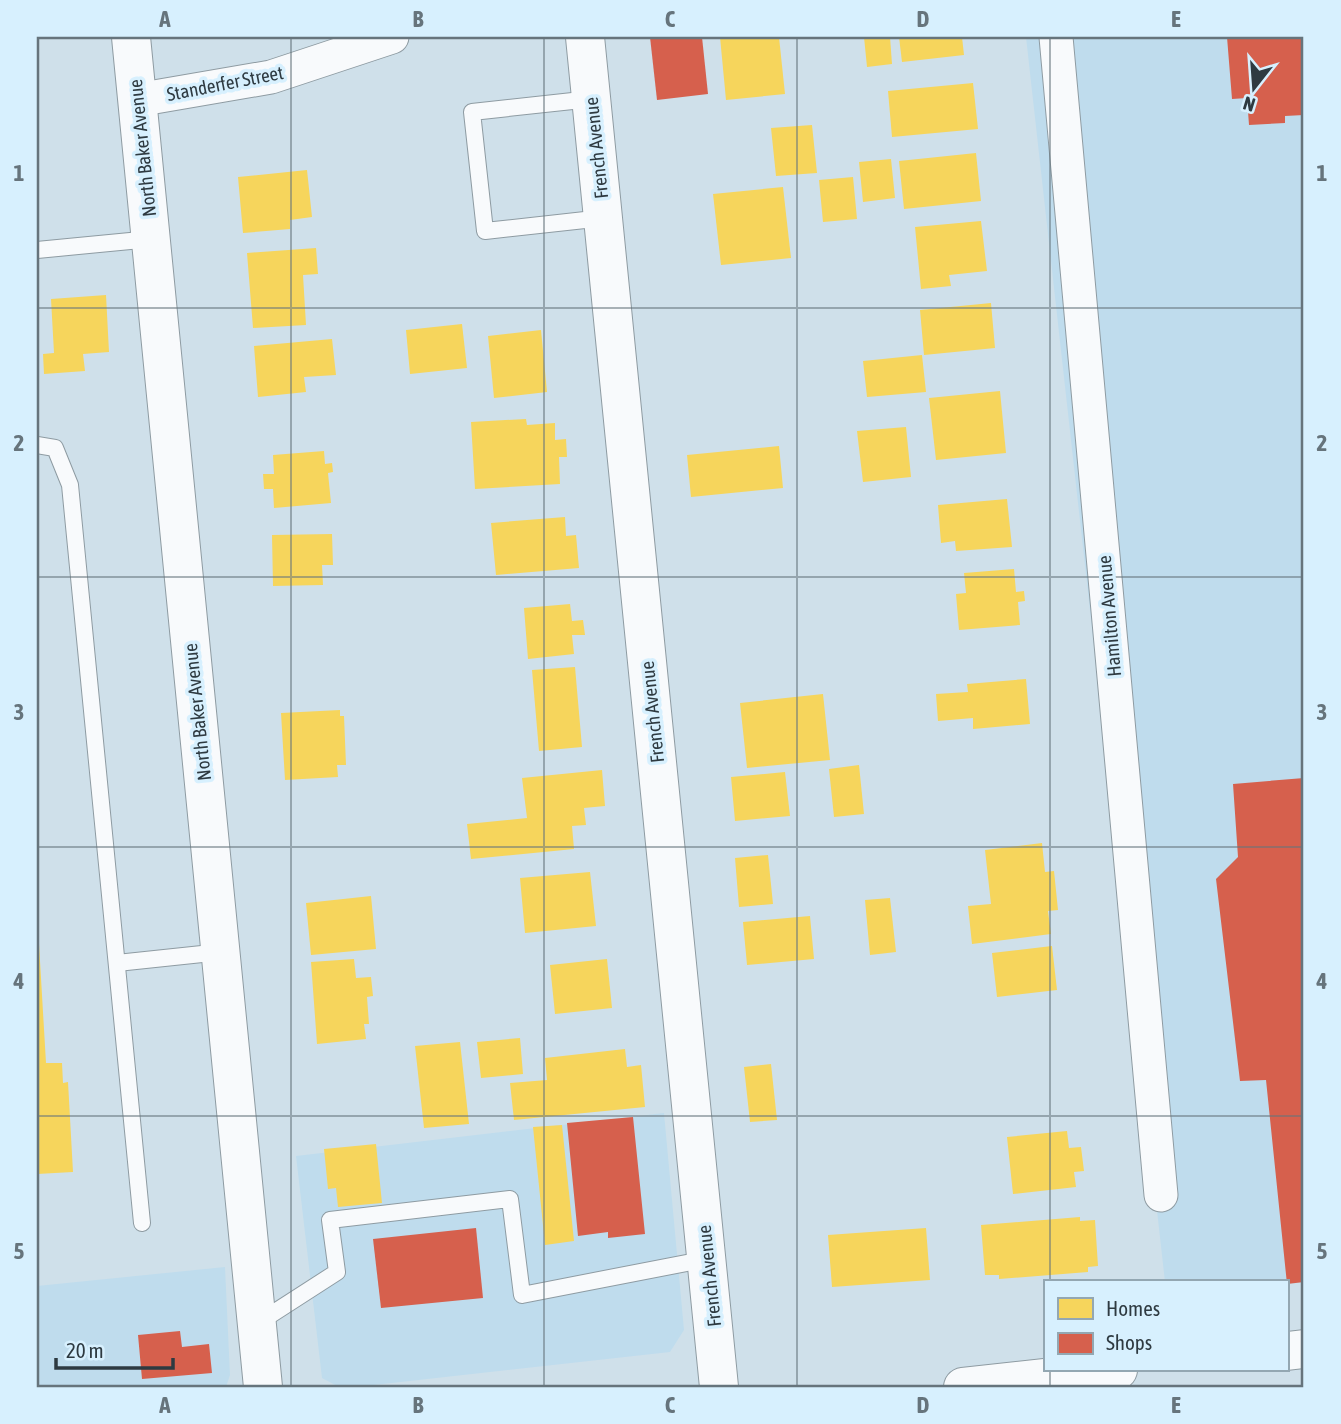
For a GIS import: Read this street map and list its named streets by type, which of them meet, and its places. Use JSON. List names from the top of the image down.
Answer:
{
  "streets": {
    "street": [
      "Standerfer Street",
      "North Baker Avenue",
      "French Avenue",
      "Hamilton Avenue"
    ]
  },
  "crossings": [
    ["Standerfer Street", "North Baker Avenue"]
  ],
  "legend": ["Homes", "Shops"],
  "scale_bar": "20 m",
  "north": "bottom",
  "grid": {
    "columns": [
      "A",
      "B",
      "C",
      "D",
      "E"
    ],
    "rows": [
      "1",
      "2",
      "3",
      "4",
      "5"
    ]
  }
}
